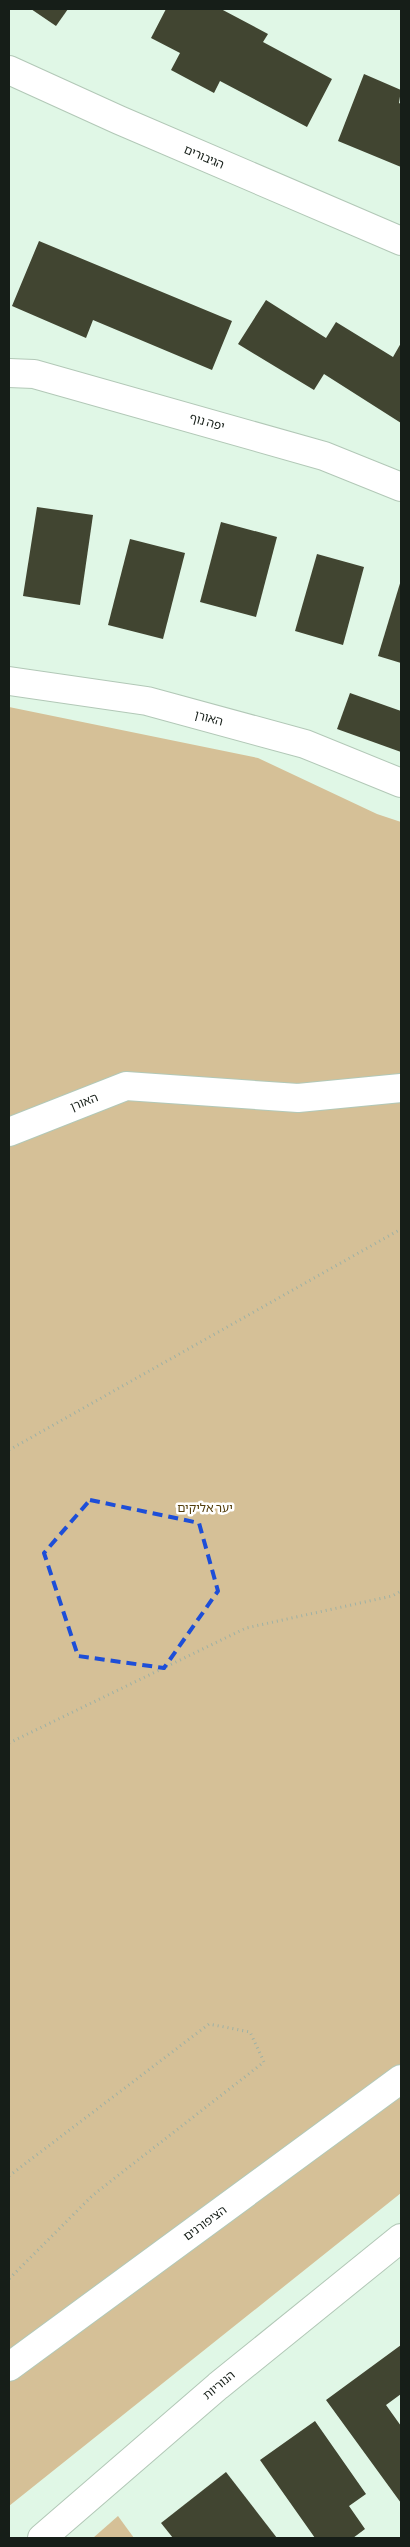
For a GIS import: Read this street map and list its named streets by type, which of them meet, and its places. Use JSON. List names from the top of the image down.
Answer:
{
  "streets": {
    "street": [
      "הגיבורים",
      "יפה נוף",
      "האורן",
      "הציפורנים",
      "הנוריות"
    ]
  },
  "parks": ["יער אליקים"]
}
